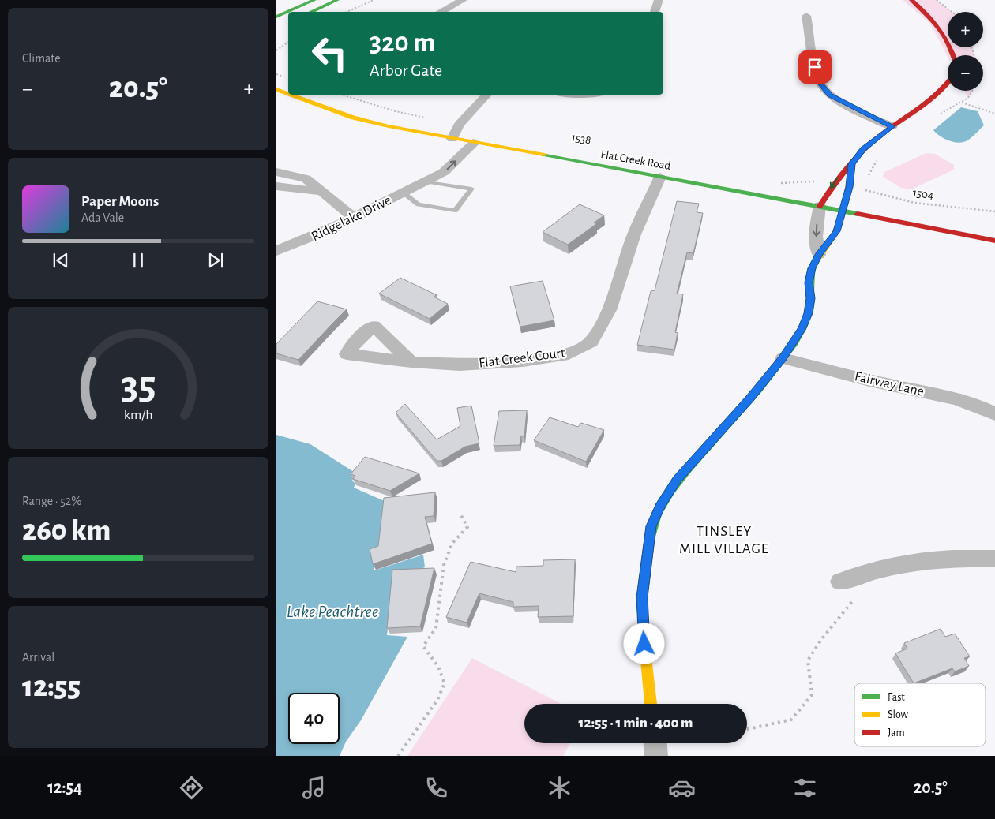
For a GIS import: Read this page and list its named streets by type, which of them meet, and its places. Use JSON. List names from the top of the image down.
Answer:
{
  "streets": {
    "street": [
      "Flat Creek Road",
      "Ridgelake Drive",
      "Flat Creek Court",
      "Fairway Lane"
    ],
    "path": ["1504"]
  },
  "crossings": [
    ["Flat Creek Road", "Ridgelake Drive"],
    ["Flat Creek Road", "Flat Creek Court"]
  ],
  "districts": ["TINSLEY MILL VILLAGE"],
  "water": ["Lake Peachtree"],
  "legend": ["Fast", "Slow", "Jam"],
  "page": {
    "tile": [
      "Climate",
      ["Range · 52%", "260 km"],
      ["Arrival", "12:55"]
    ],
    "map_buttons": ["+", "−"],
    "turn": ["320 m", "Arbor Gate"],
    "heat": ["−", "20.5°", "+"],
    "song": ["Paper Moons", "Ada Vale"],
    "limit": "40",
    "trip": "12:55 · 1 min · 400 m",
    "tabs": ["12:54", "20.5°"],
    "gauge": ["35", "km/h"]
  }
}
